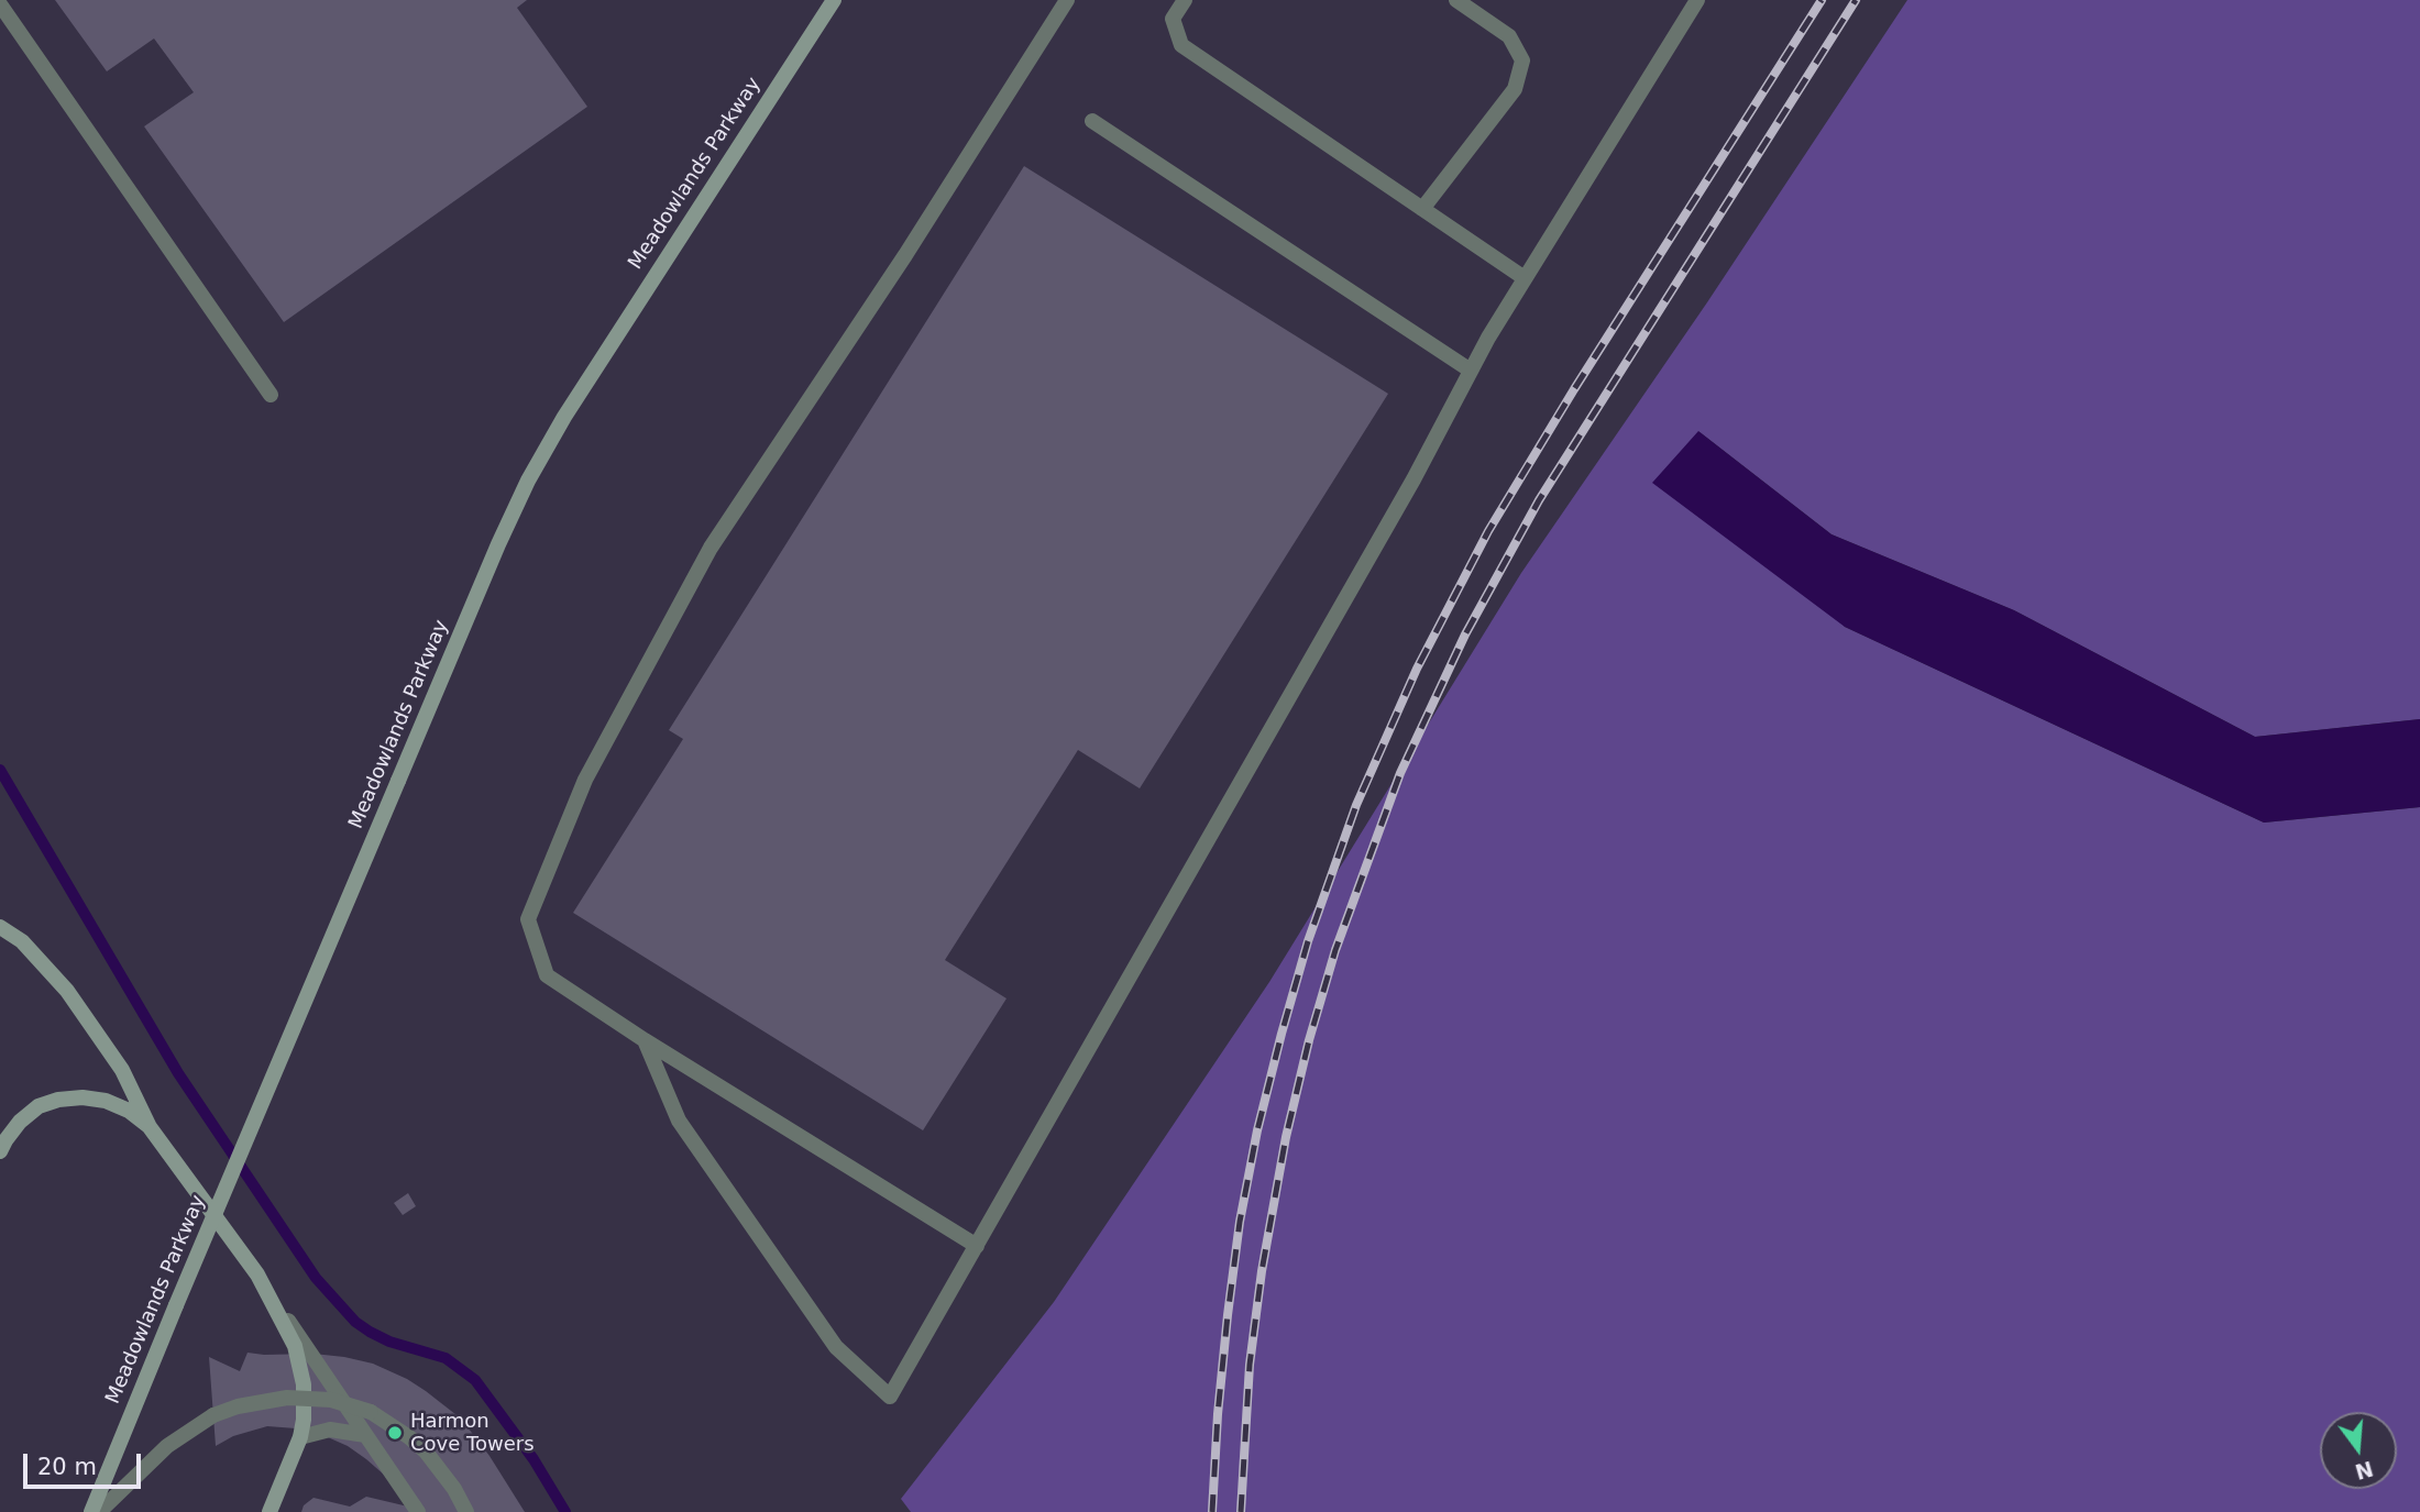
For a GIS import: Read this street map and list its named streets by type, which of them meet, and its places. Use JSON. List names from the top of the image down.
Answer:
{
  "streets": {
    "main road": ["Meadowlands Parkway"]
  },
  "places": ["Harmon Cove Towers"],
  "scale_bar": "20 m",
  "north": "bottom"
}
